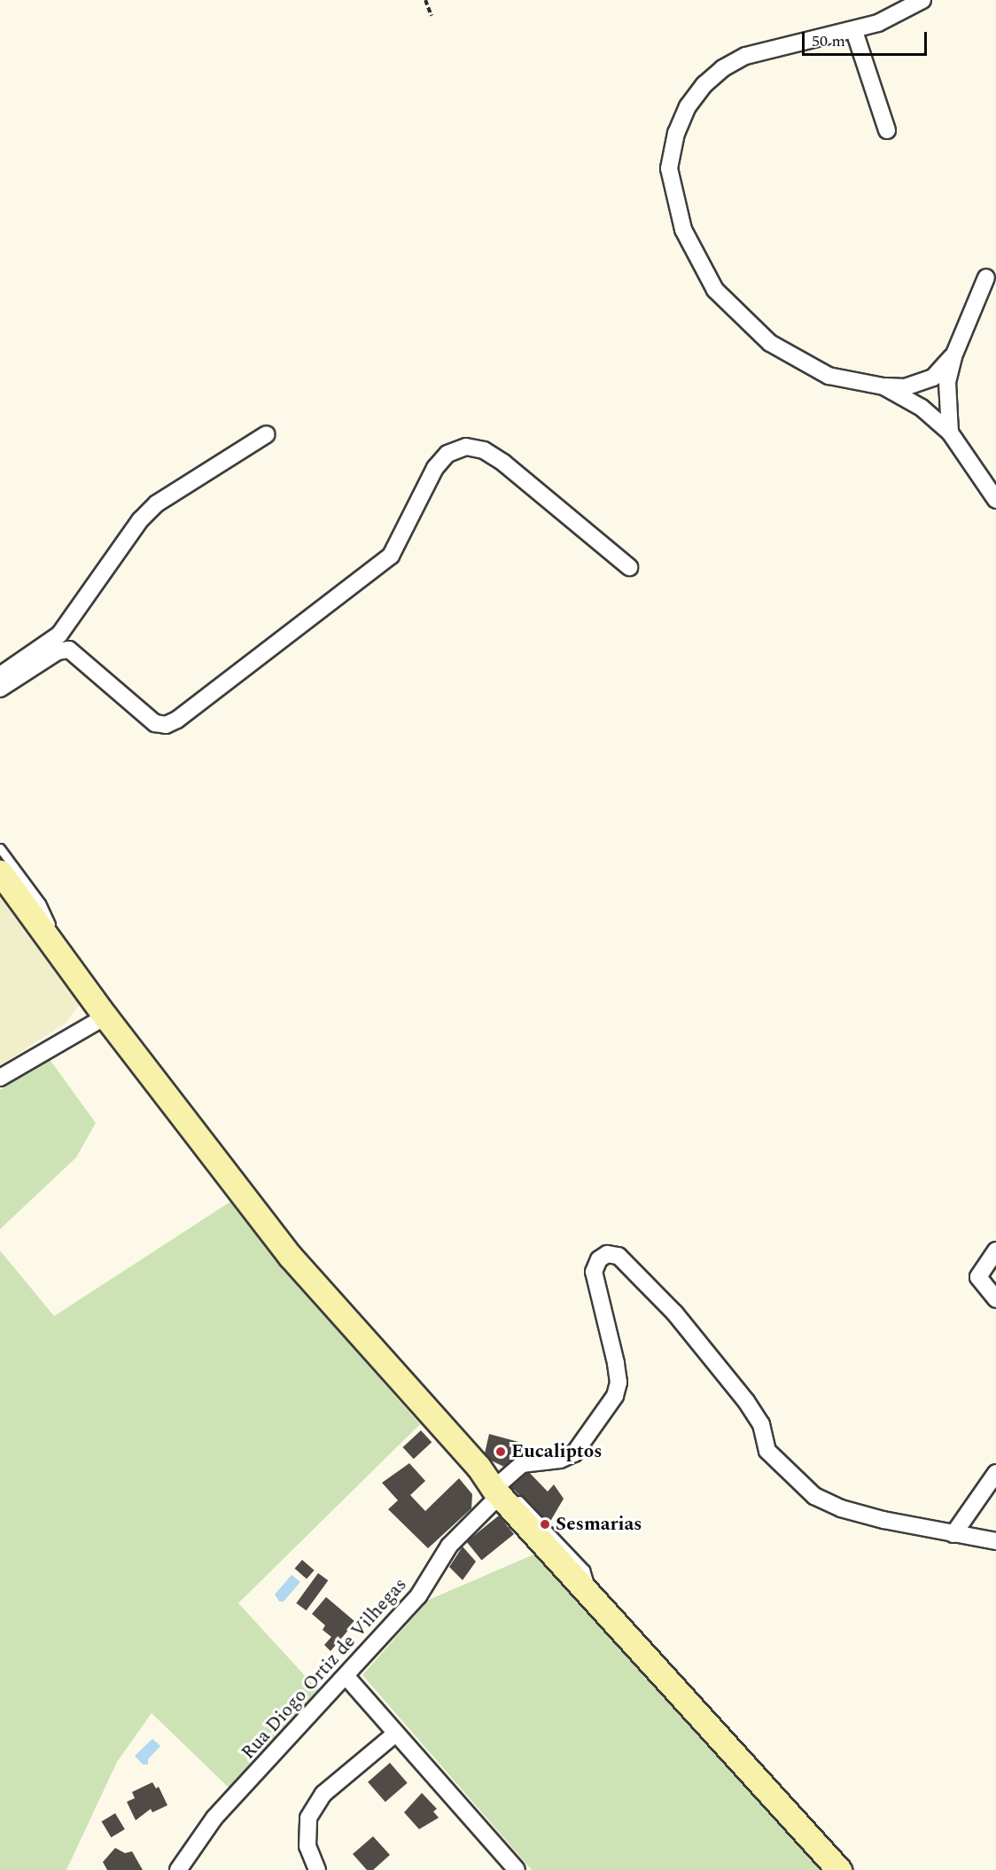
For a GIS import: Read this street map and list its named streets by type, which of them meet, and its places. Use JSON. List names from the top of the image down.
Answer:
{
  "streets": {
    "street": ["Rua Diogo Ortiz de Vilhegas"]
  },
  "places": ["Eucaliptos", "Sesmarias"],
  "scale_bar": "50 m"
}
